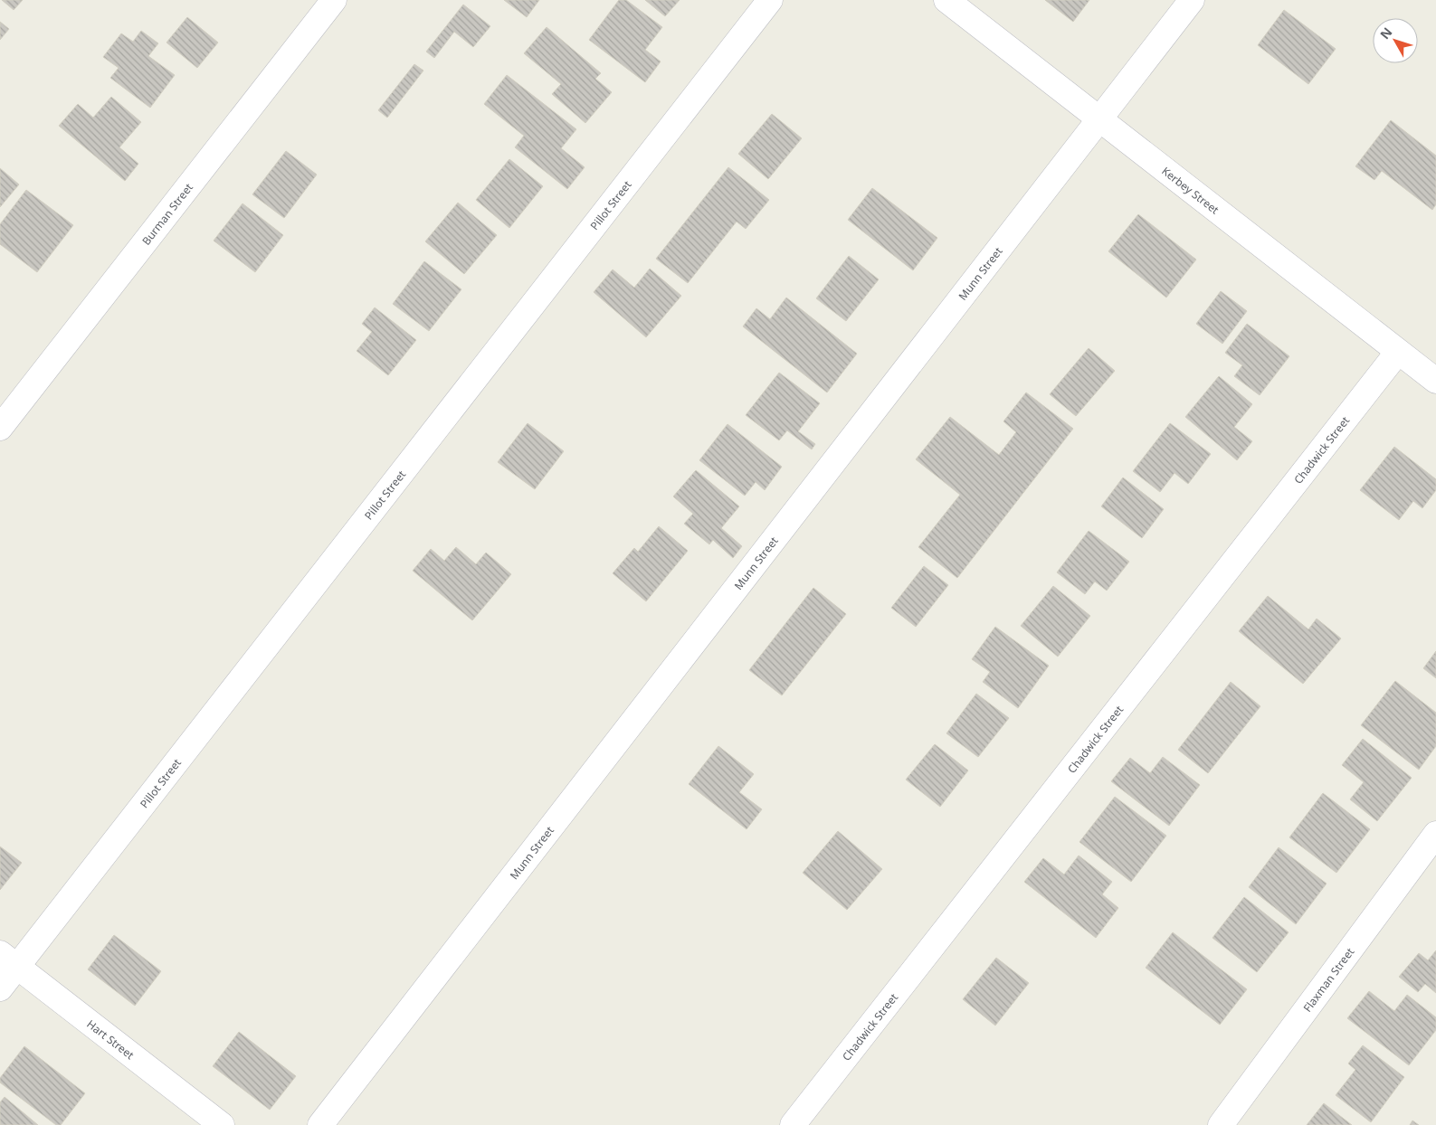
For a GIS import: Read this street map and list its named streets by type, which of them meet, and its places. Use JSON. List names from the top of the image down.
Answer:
{
  "streets": {
    "street": [
      "Kerbey Street",
      "Pillot Street",
      "Burman Street",
      "Munn Street",
      "Chadwick Street",
      "Flaxman Street",
      "Hart Street"
    ]
  },
  "crossings": [
    ["Kerbey Street", "Munn Street"],
    ["Kerbey Street", "Chadwick Street"],
    ["Pillot Street", "Hart Street"]
  ],
  "north": "top left"
}
